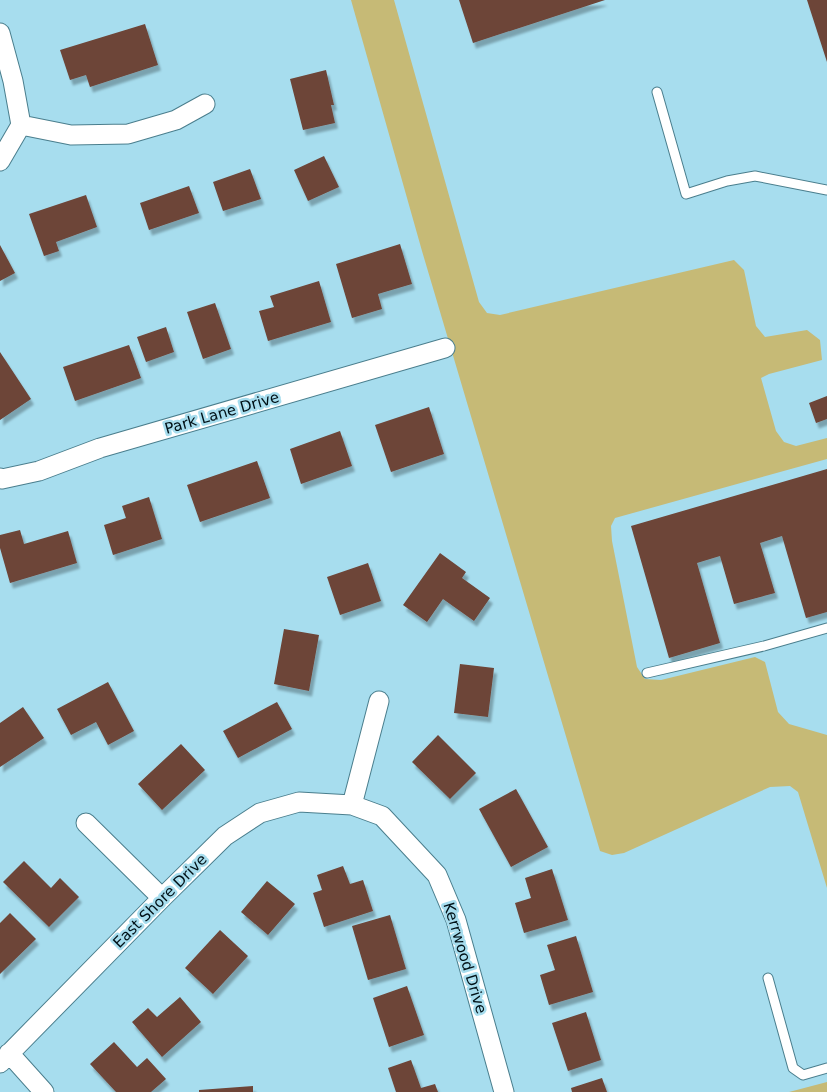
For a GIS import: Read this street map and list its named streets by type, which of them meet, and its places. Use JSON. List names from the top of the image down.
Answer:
{
  "streets": {
    "street": ["Park Lane Drive", "East Shore Drive", "Kerrwood Drive"]
  },
  "crossings": [
    ["East Shore Drive", "Kerrwood Drive"]
  ]
}
